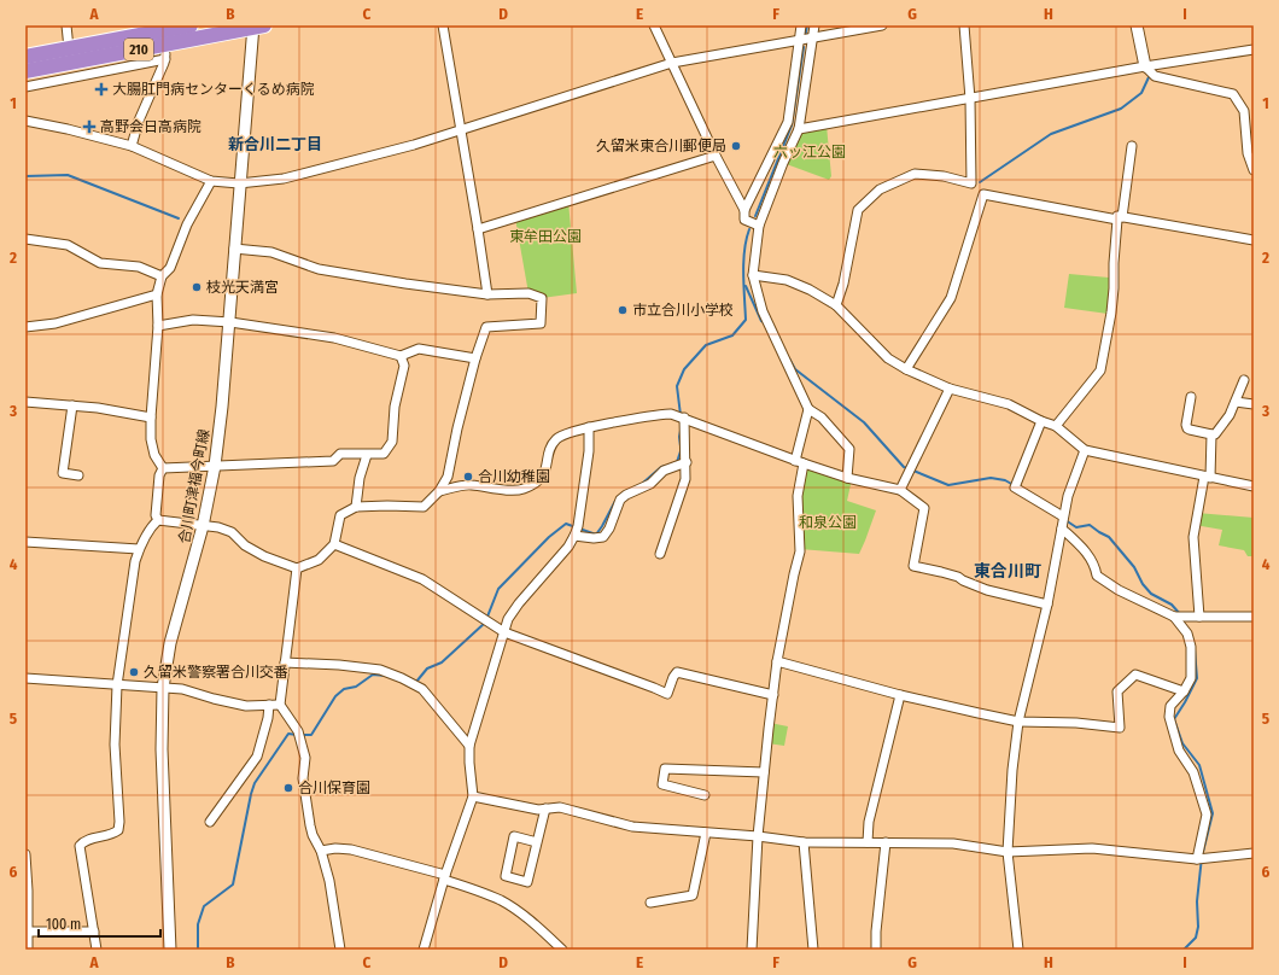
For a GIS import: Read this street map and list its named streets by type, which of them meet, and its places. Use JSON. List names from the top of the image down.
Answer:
{
  "streets": {
    "highway": ["210"],
    "street": ["合川町津福今町線"]
  },
  "crossings": [
    ["210", "合川町津福今町線"]
  ],
  "districts": ["新合川二丁目", "東合川町"],
  "parks": ["六ッ江公園", "東牟田公園", "和泉公園"],
  "places": {
    "health": ["大腸肛門病センターくるめ病院", "高野会日高病院"],
    "other": [
      "久留米東合川郵便局",
      "枝光天満宮",
      "市立合川小学校",
      "合川幼稚園",
      "久留米警察署合川交番",
      "合川保育園"
    ]
  },
  "scale_bar": "100 m",
  "grid": {
    "columns": [
      "A",
      "B",
      "C",
      "D",
      "E",
      "F",
      "G",
      "H",
      "I"
    ],
    "rows": [
      "1",
      "2",
      "3",
      "4",
      "5",
      "6"
    ]
  }
}
